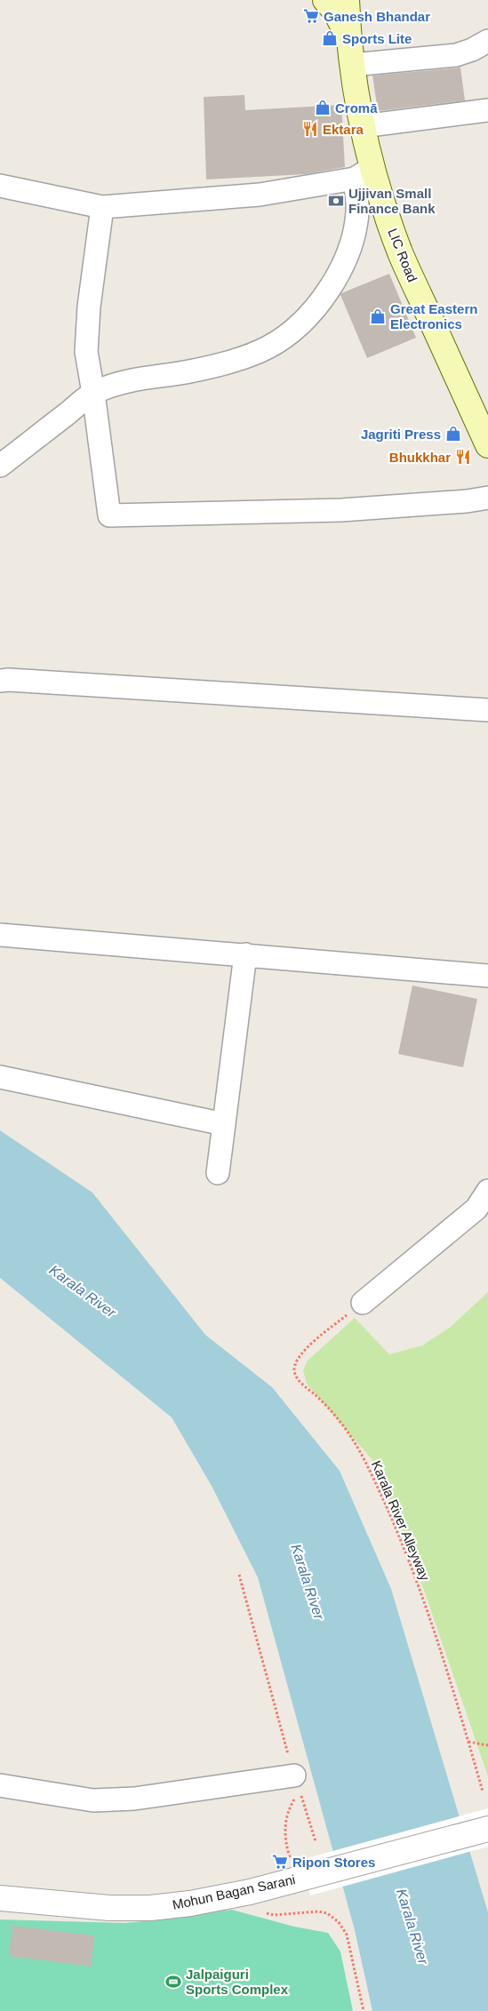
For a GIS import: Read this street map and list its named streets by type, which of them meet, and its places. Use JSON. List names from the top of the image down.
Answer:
{
  "streets": {
    "main road": ["LIC Road"],
    "street": ["Mohun Bagan Sarani"],
    "path": ["Karala River Alleyway"]
  },
  "water": ["Karala River"],
  "places": {
    "supermarket": ["Ganesh Bhandar", "Ripon Stores"],
    "shop": [
      "Sports Lite",
      "Cromā",
      "Great Eastern Electronics",
      "Jagriti Press"
    ],
    "restaurant": ["Ektara", "Bhukkhar"],
    "bank": ["Ujjivan Small Finance Bank"],
    "sports": ["Jalpaiguri Sports Complex"]
  }
}
